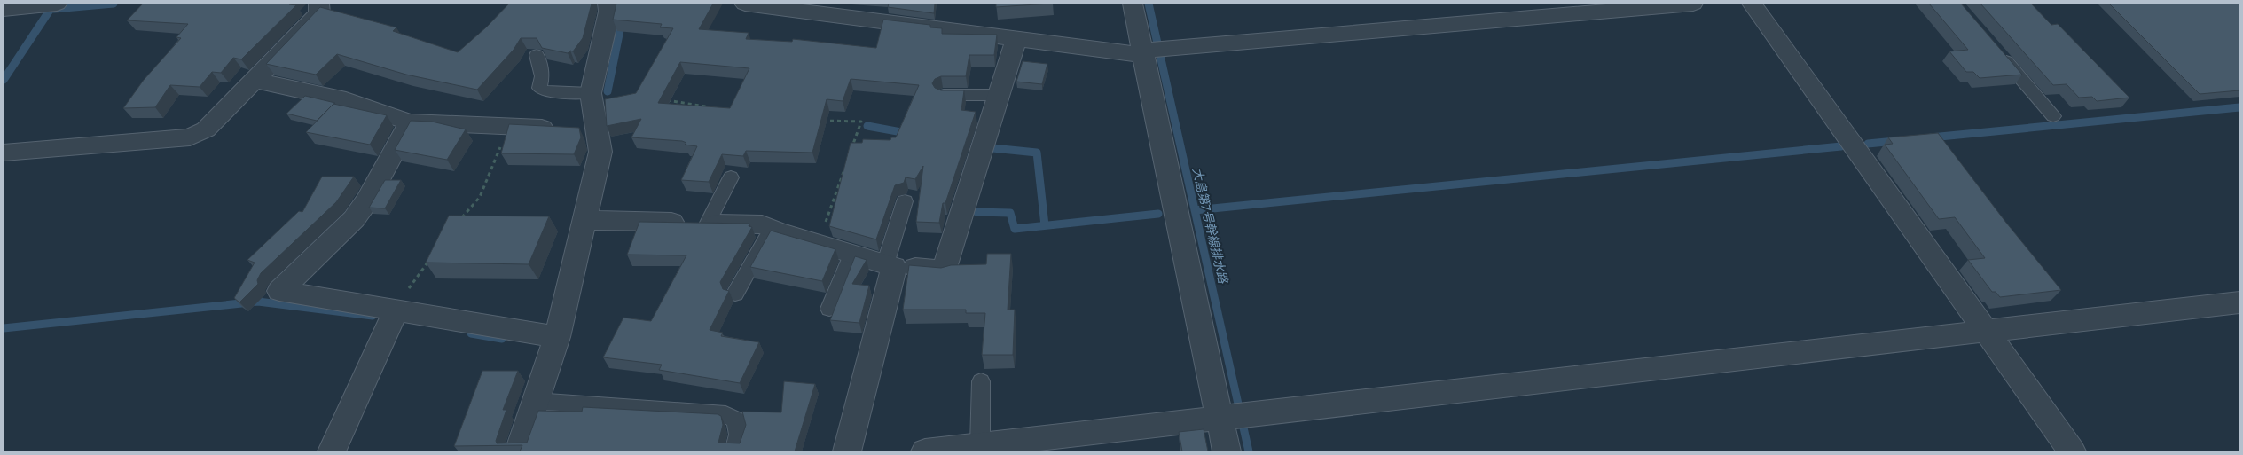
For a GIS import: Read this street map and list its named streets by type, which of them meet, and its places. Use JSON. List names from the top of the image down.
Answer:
{
  "water": ["大島第7号幹線排水路"]
}
